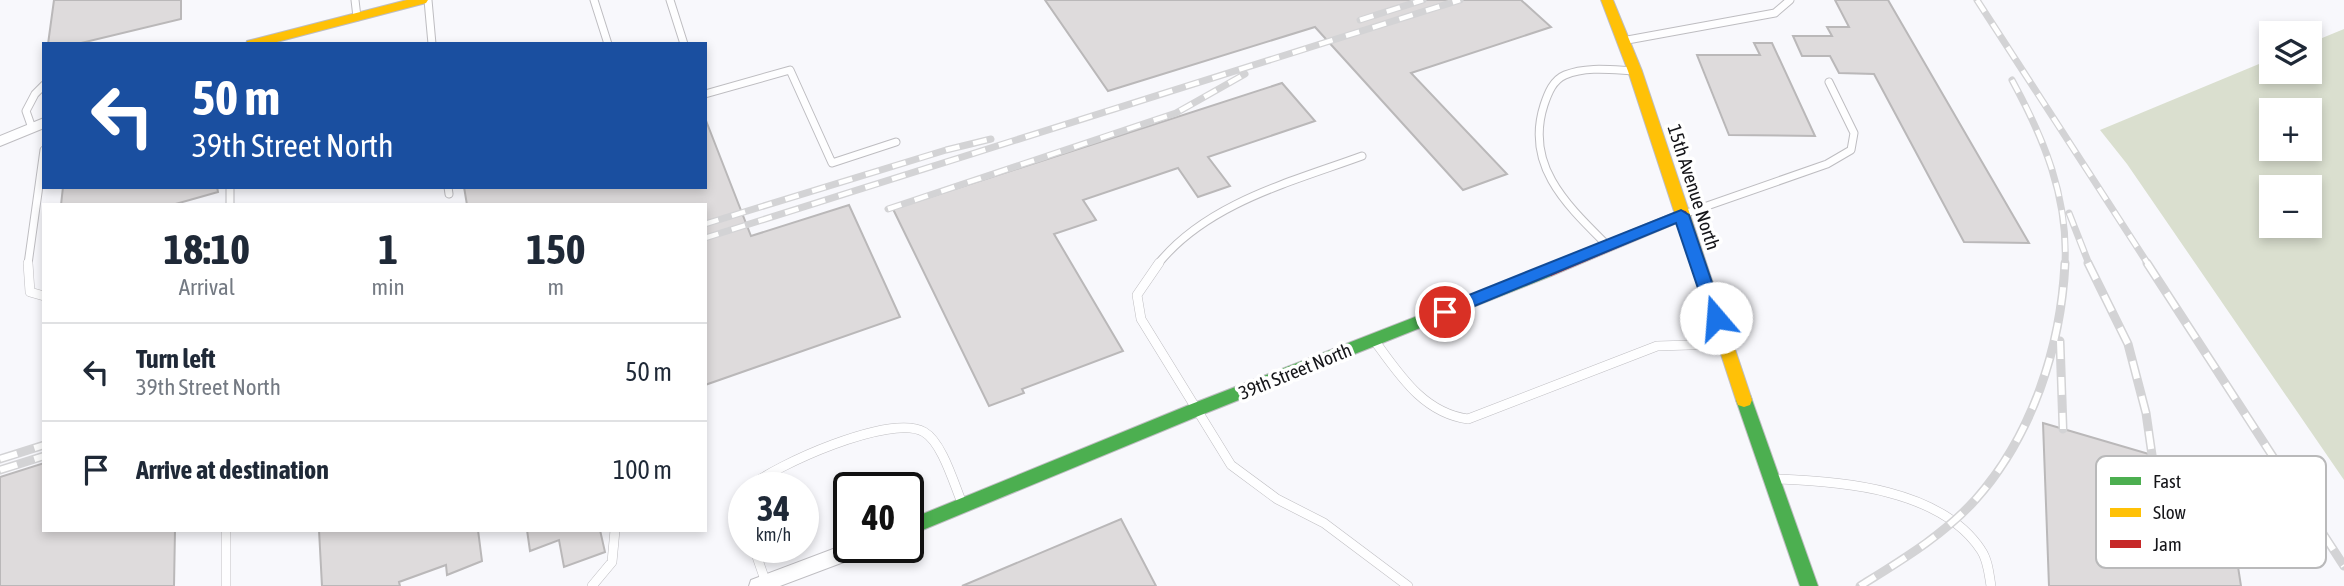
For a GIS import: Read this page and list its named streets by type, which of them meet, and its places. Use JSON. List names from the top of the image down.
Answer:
{
  "streets": {
    "street": ["15th Avenue North", "39th Street North"]
  },
  "crossings": [
    ["15th Avenue North", "39th Street North"]
  ],
  "legend": ["Fast", "Slow", "Jam"],
  "page": {
    "map_buttons": ["+", "−"],
    "turn": ["50 m", "39th Street North"],
    "eta": [
      "18:10",
      "Arrival",
      "1",
      "min",
      "150",
      "m"
    ],
    "list": [
      {
        "name": "Turn left",
        "note": "39th Street North",
        "value": "50 m"
      },
      {
        "name": "Arrive at destination",
        "value": "100 m"
      }
    ],
    "speed": "34 km/h",
    "limit": "40"
  }
}
